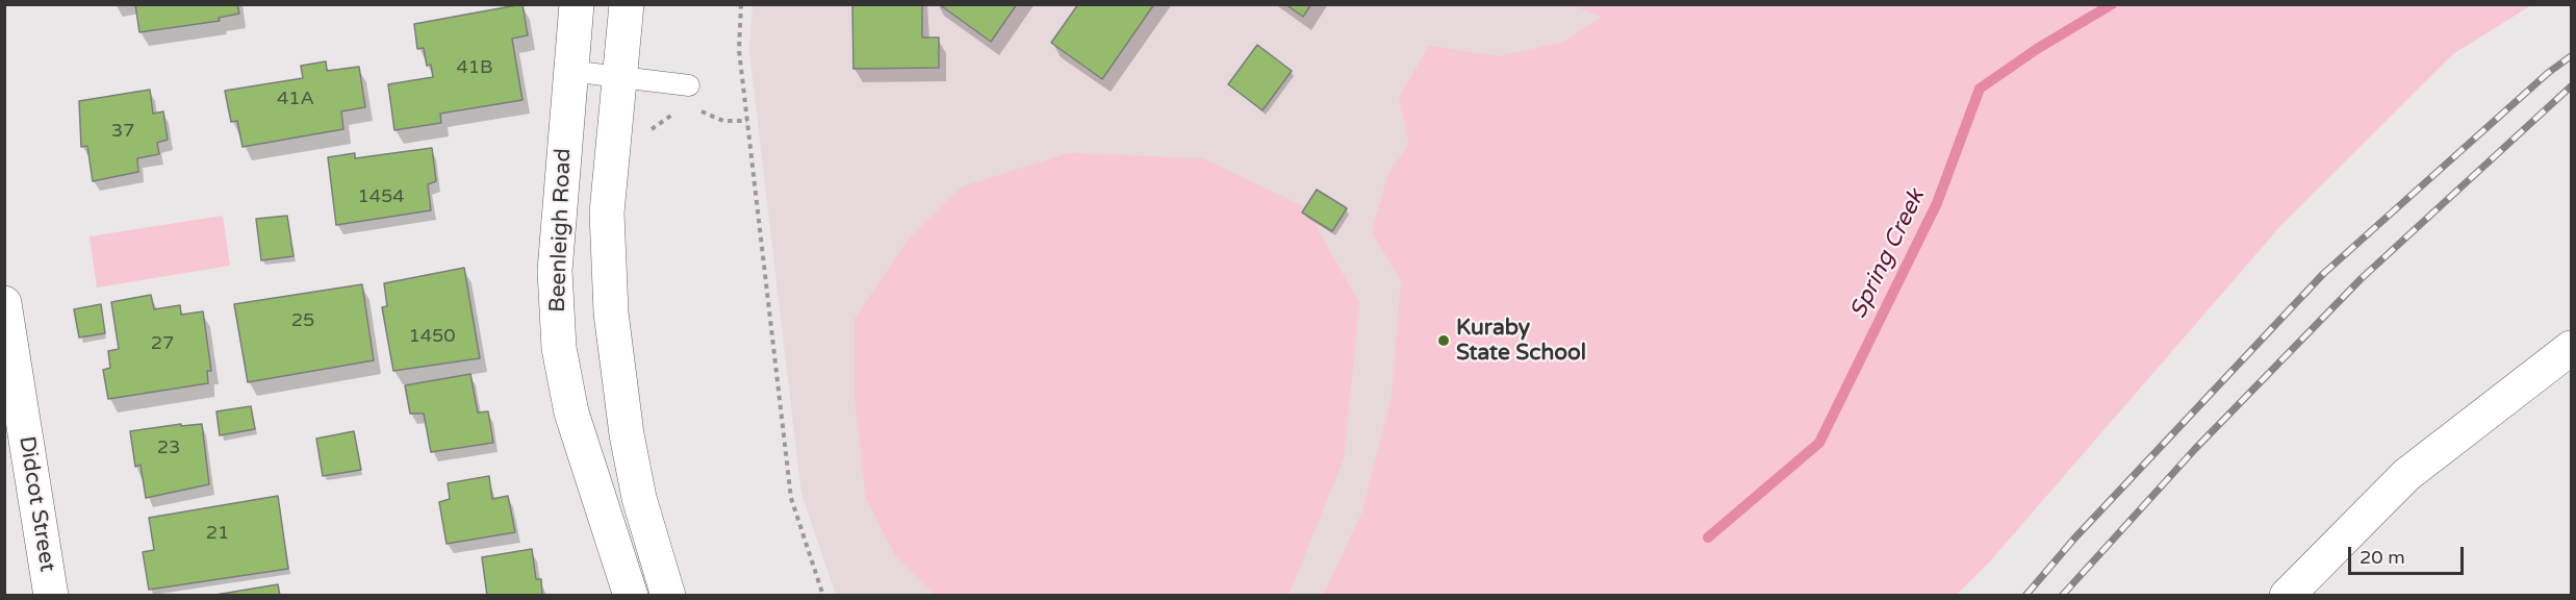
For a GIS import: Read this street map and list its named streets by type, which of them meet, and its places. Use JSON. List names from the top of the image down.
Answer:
{
  "streets": {
    "main road": ["Beenleigh Road", "Didcot Street"]
  },
  "water": ["Spring Creek"],
  "places": ["Kuraby State School"],
  "house_numbers": [
    "41B",
    "41A",
    "37",
    "1454",
    "25",
    "1450",
    "27",
    "23",
    "21"
  ],
  "scale_bar": "20 m"
}
